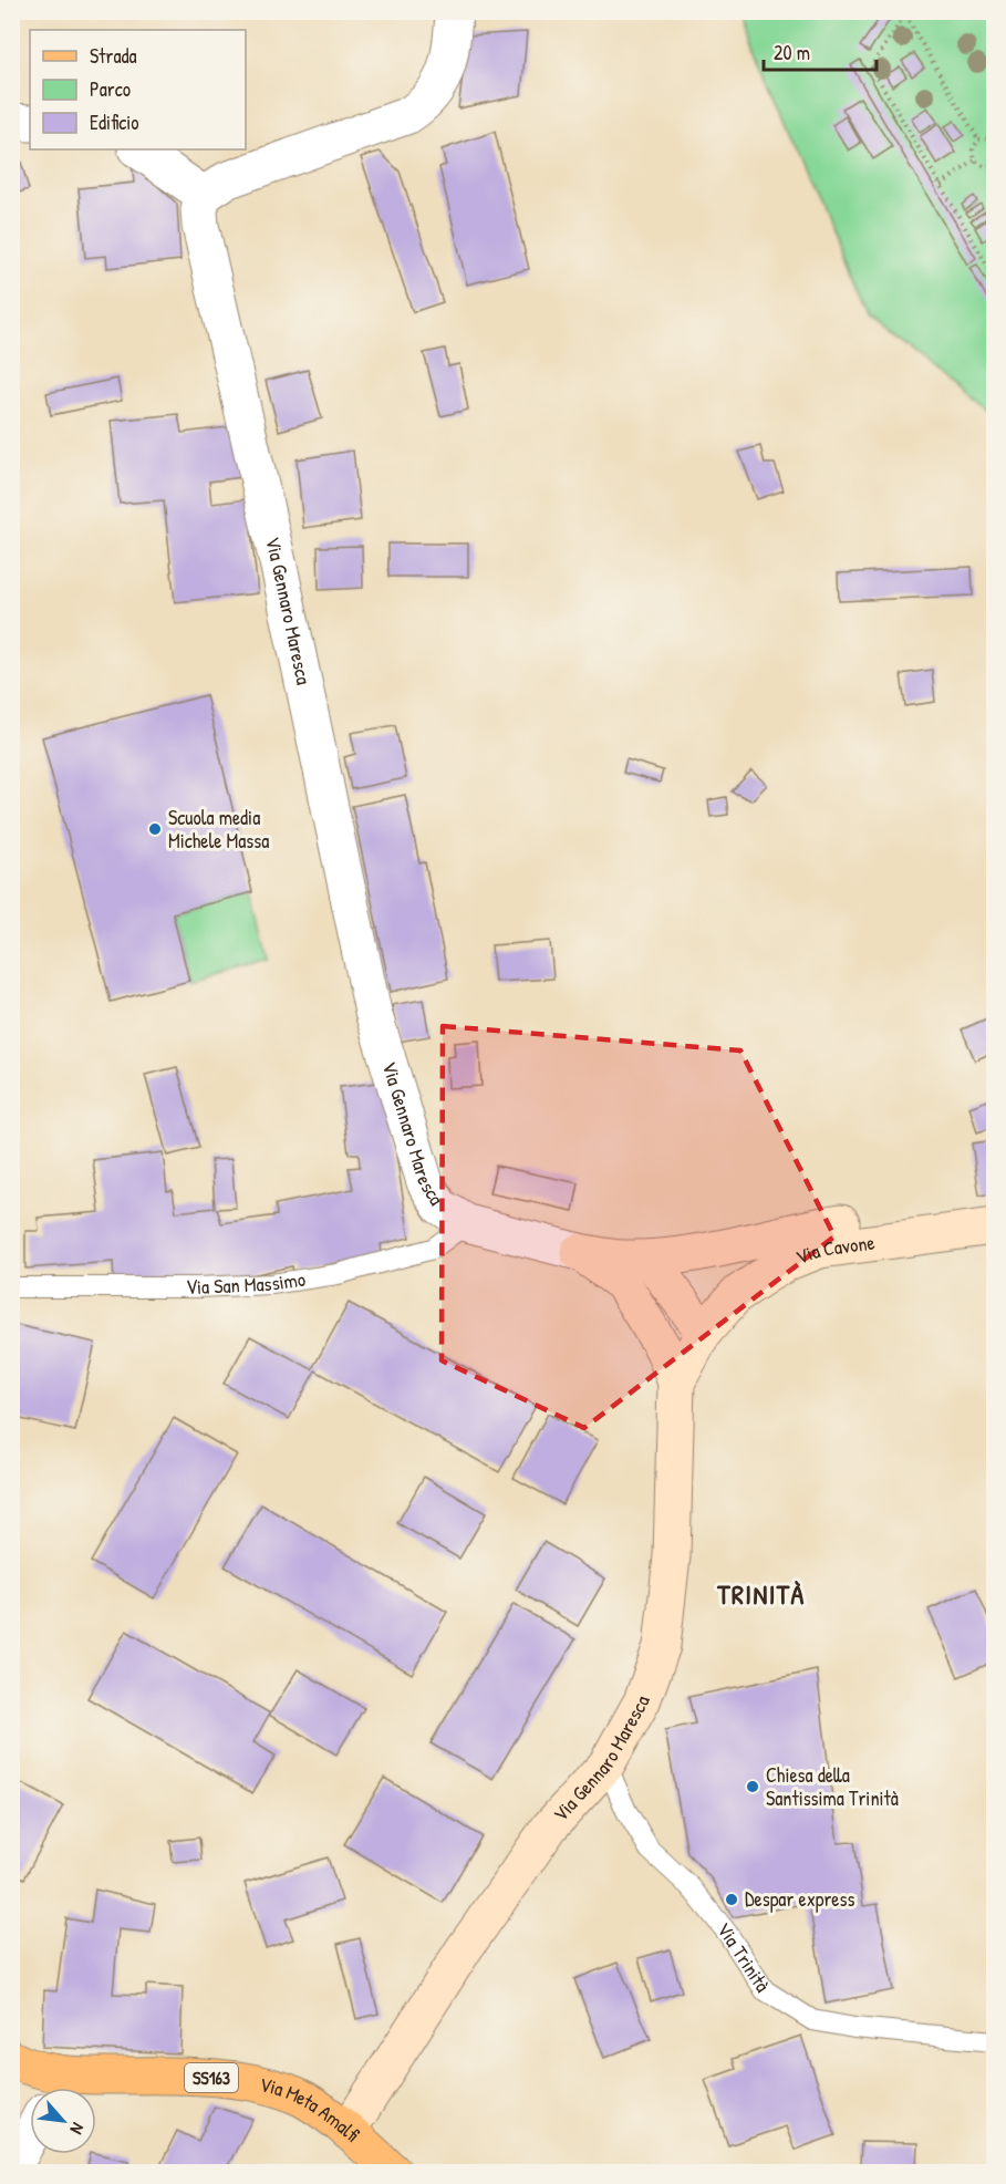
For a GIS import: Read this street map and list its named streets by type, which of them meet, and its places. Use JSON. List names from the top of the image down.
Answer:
{
  "streets": {
    "main road": [
      "Via Gennaro Maresca",
      "Via Cavone",
      "SS163",
      "Via Meta Amalfi"
    ],
    "lane": ["Via San Massimo", "Via Trinità"]
  },
  "crossings": [
    ["Via Gennaro Maresca", "Via Cavone"],
    ["Via Gennaro Maresca", "Via San Massimo"],
    ["Via Gennaro Maresca", "Via Trinità"],
    ["Via Gennaro Maresca", "Via Meta Amalfi"]
  ],
  "districts": ["TRINITÀ"],
  "places": ["Scuola media Michele Massa", "Chiesa della Santissima Trinità", "Despar express"],
  "legend": ["Strada", "Parco", "Edificio"],
  "scale_bar": "20 m",
  "north": "bottom right"
}
